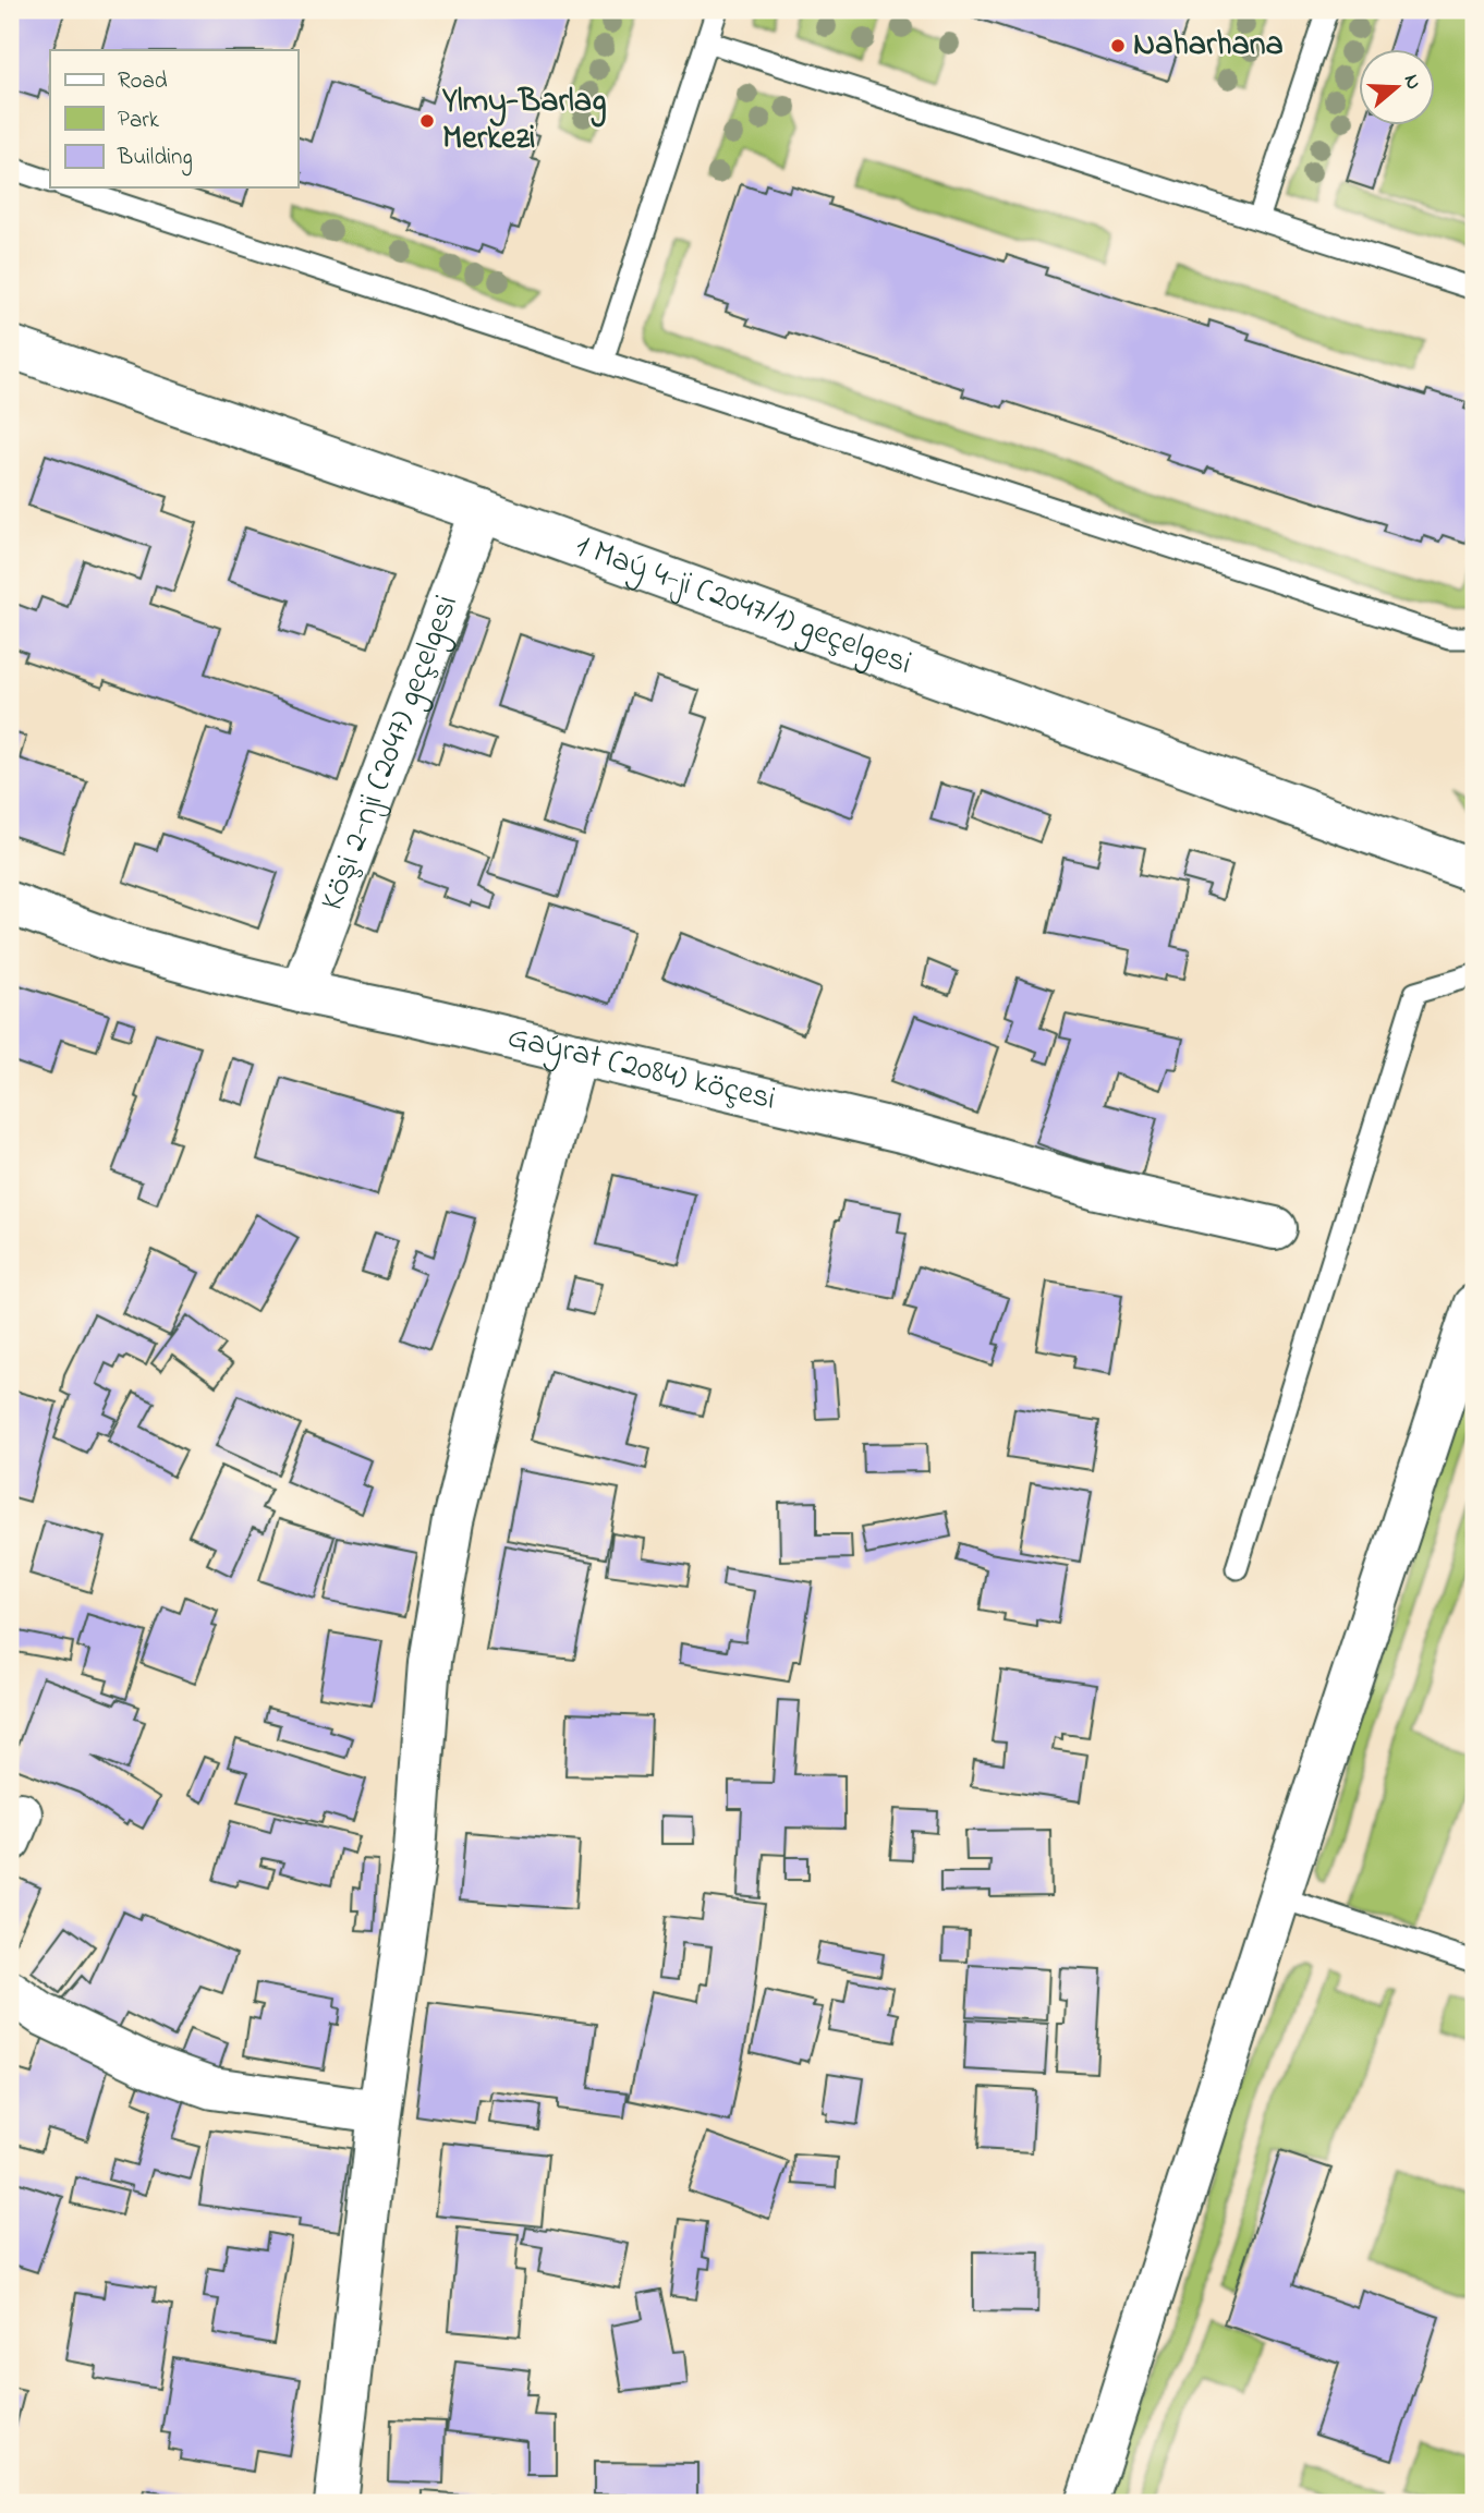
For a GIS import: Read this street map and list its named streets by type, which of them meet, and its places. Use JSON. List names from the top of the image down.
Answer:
{
  "streets": {
    "street": ["1 Maý 4-ji (2047/1) geçelgesi", "Köşi 2-nji (2047) geçelgesi", "Gaýrat (2084) köçesi"]
  },
  "crossings": [
    ["1 Maý 4-ji (2047/1) geçelgesi", "Köşi 2-nji (2047) geçelgesi"],
    ["Köşi 2-nji (2047) geçelgesi", "Gaýrat (2084) köçesi"]
  ],
  "places": ["Naharhana", "Ylmy-Barlag Merkezi"],
  "legend": ["Road", "Park", "Building"],
  "north": "right"
}
